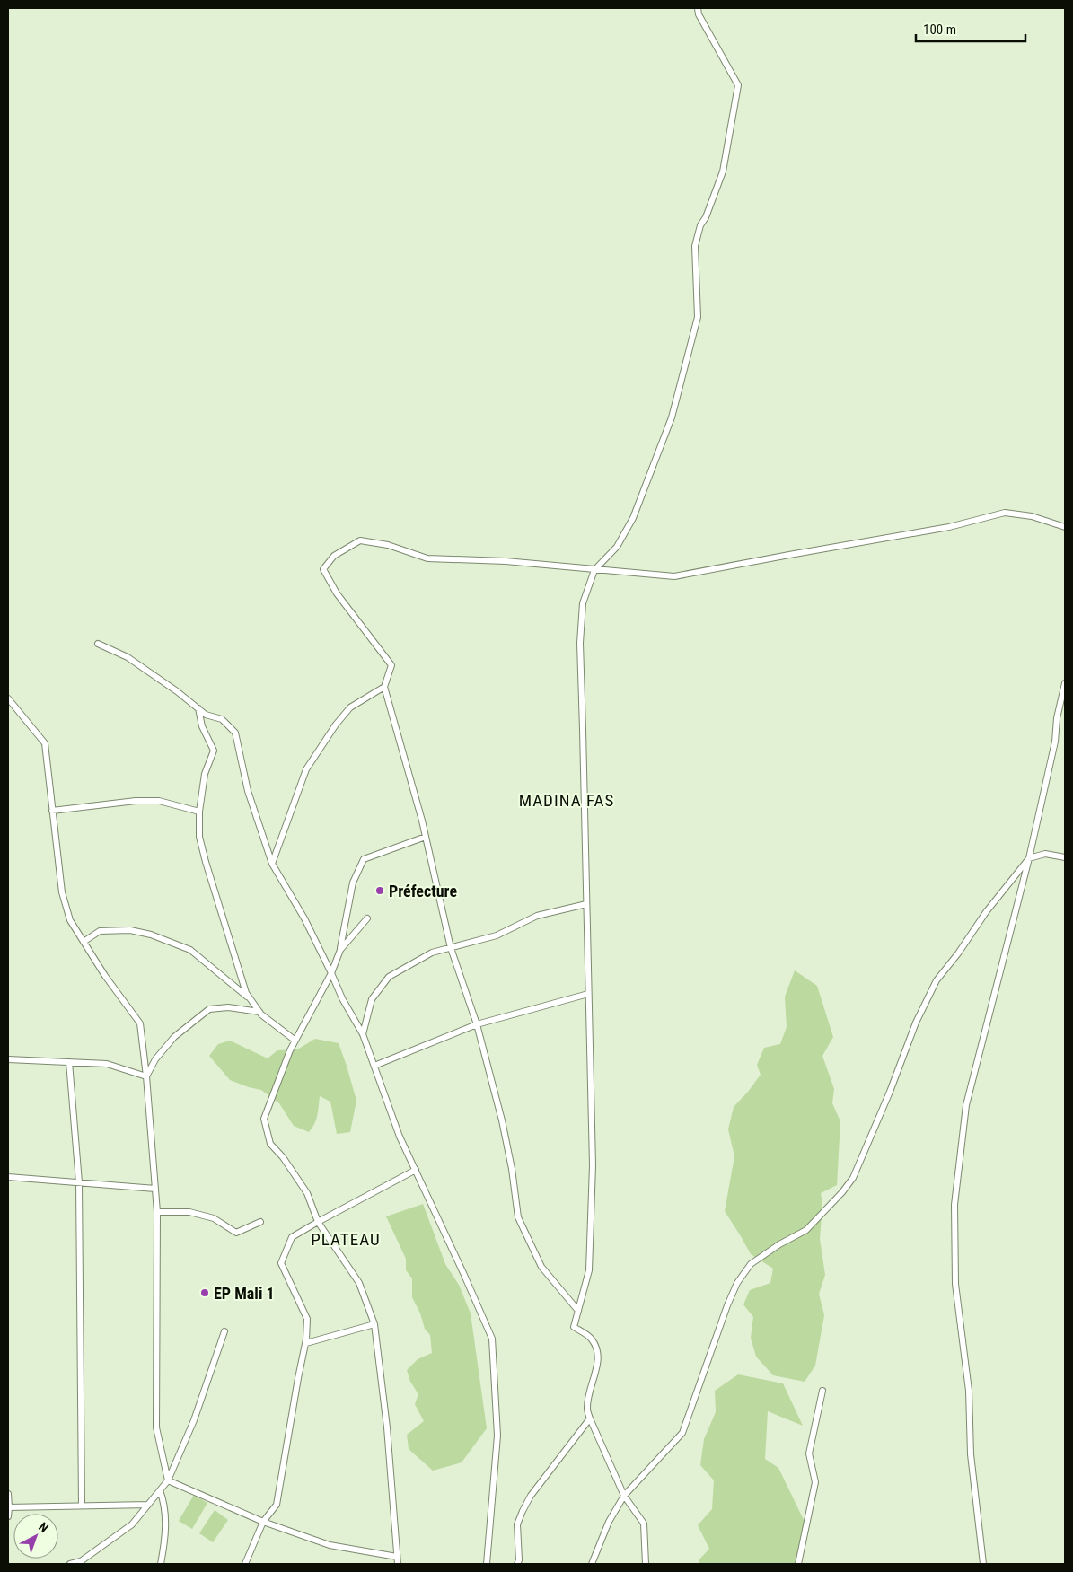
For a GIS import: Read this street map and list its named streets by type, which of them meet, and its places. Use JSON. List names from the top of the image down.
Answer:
{
  "districts": ["MADINA FAS", "PLATEAU"],
  "places": ["Préfecture", "EP Mali 1"],
  "scale_bar": "100 m",
  "north": "top right"
}
